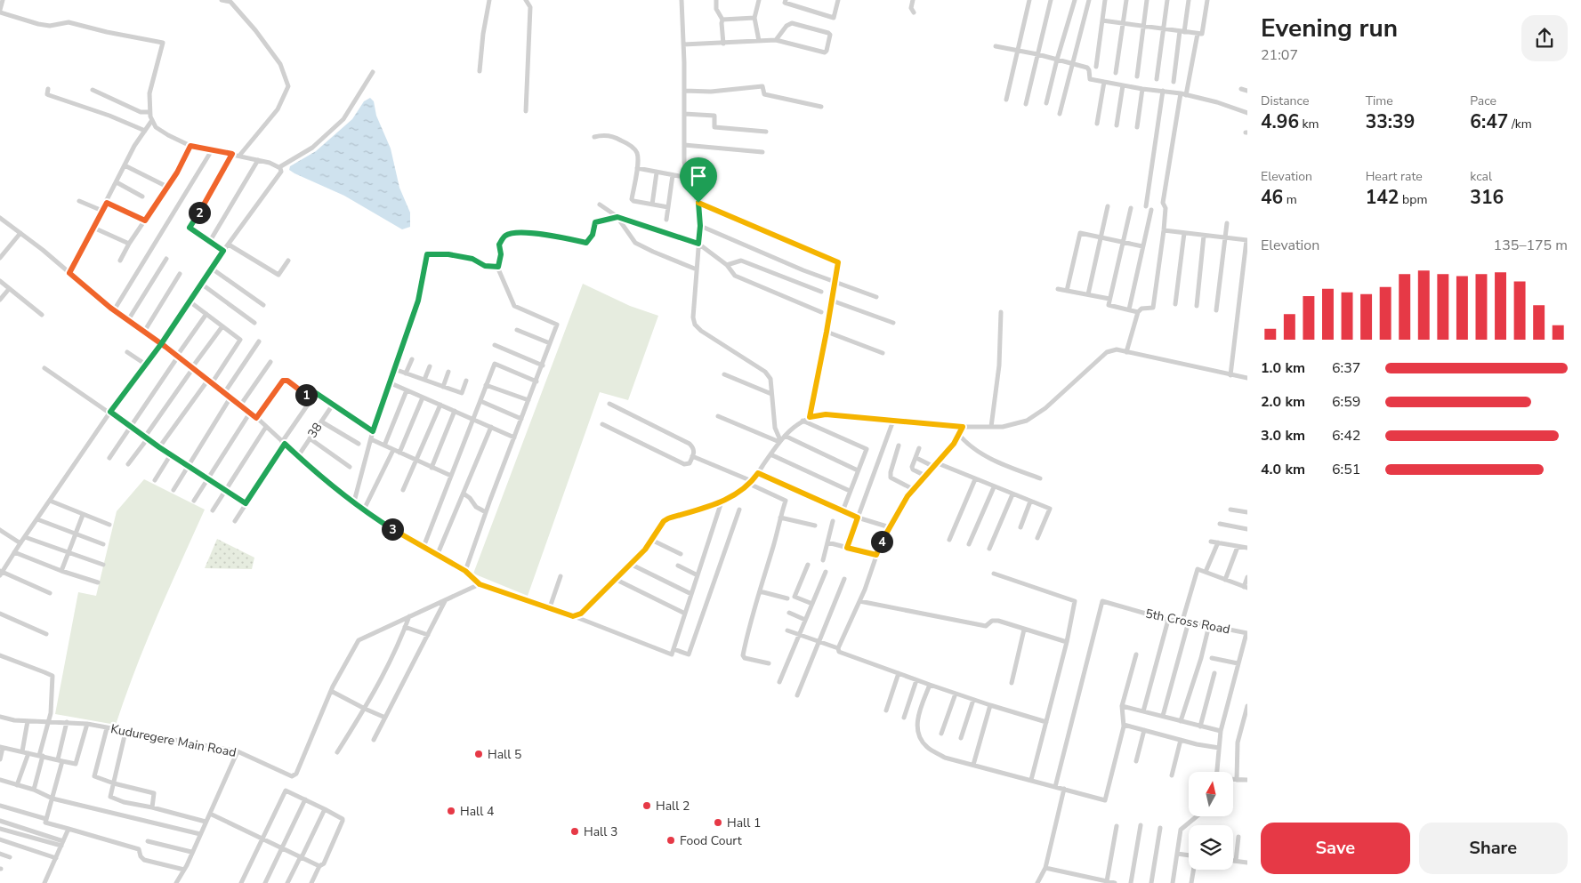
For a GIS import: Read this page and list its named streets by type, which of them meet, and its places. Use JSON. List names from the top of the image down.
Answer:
{
  "streets": {
    "street": ["38", "5th Cross Road", "Kuduregere Main Road"]
  },
  "places": [
    "Hall 5",
    "Hall 2",
    "Hall 4",
    "Hall 1",
    "Hall 3",
    "Food Court"
  ],
  "north": "top",
  "page": {
    "heading": ["Evening run", "21:07"],
    "stats": [
      ["Distance", "4.96 km"],
      ["Time", "33:39"],
      ["Pace", "6:47 /km"],
      ["Elevation", "46 m"],
      ["Heart rate", "142 bpm"],
      ["kcal", "316"]
    ],
    "pins": [
      "2",
      "1",
      "3",
      "4"
    ],
    "chart": ["Elevation", "135–175 m"],
    "list": [
      {
        "name": "1.0 km",
        "note": "6:37"
      },
      {
        "name": "2.0 km",
        "note": "6:59"
      },
      {
        "name": "3.0 km",
        "note": "6:42"
      },
      {
        "name": "4.0 km",
        "note": "6:51"
      }
    ],
    "buttons": ["Save", "Share"]
  }
}
